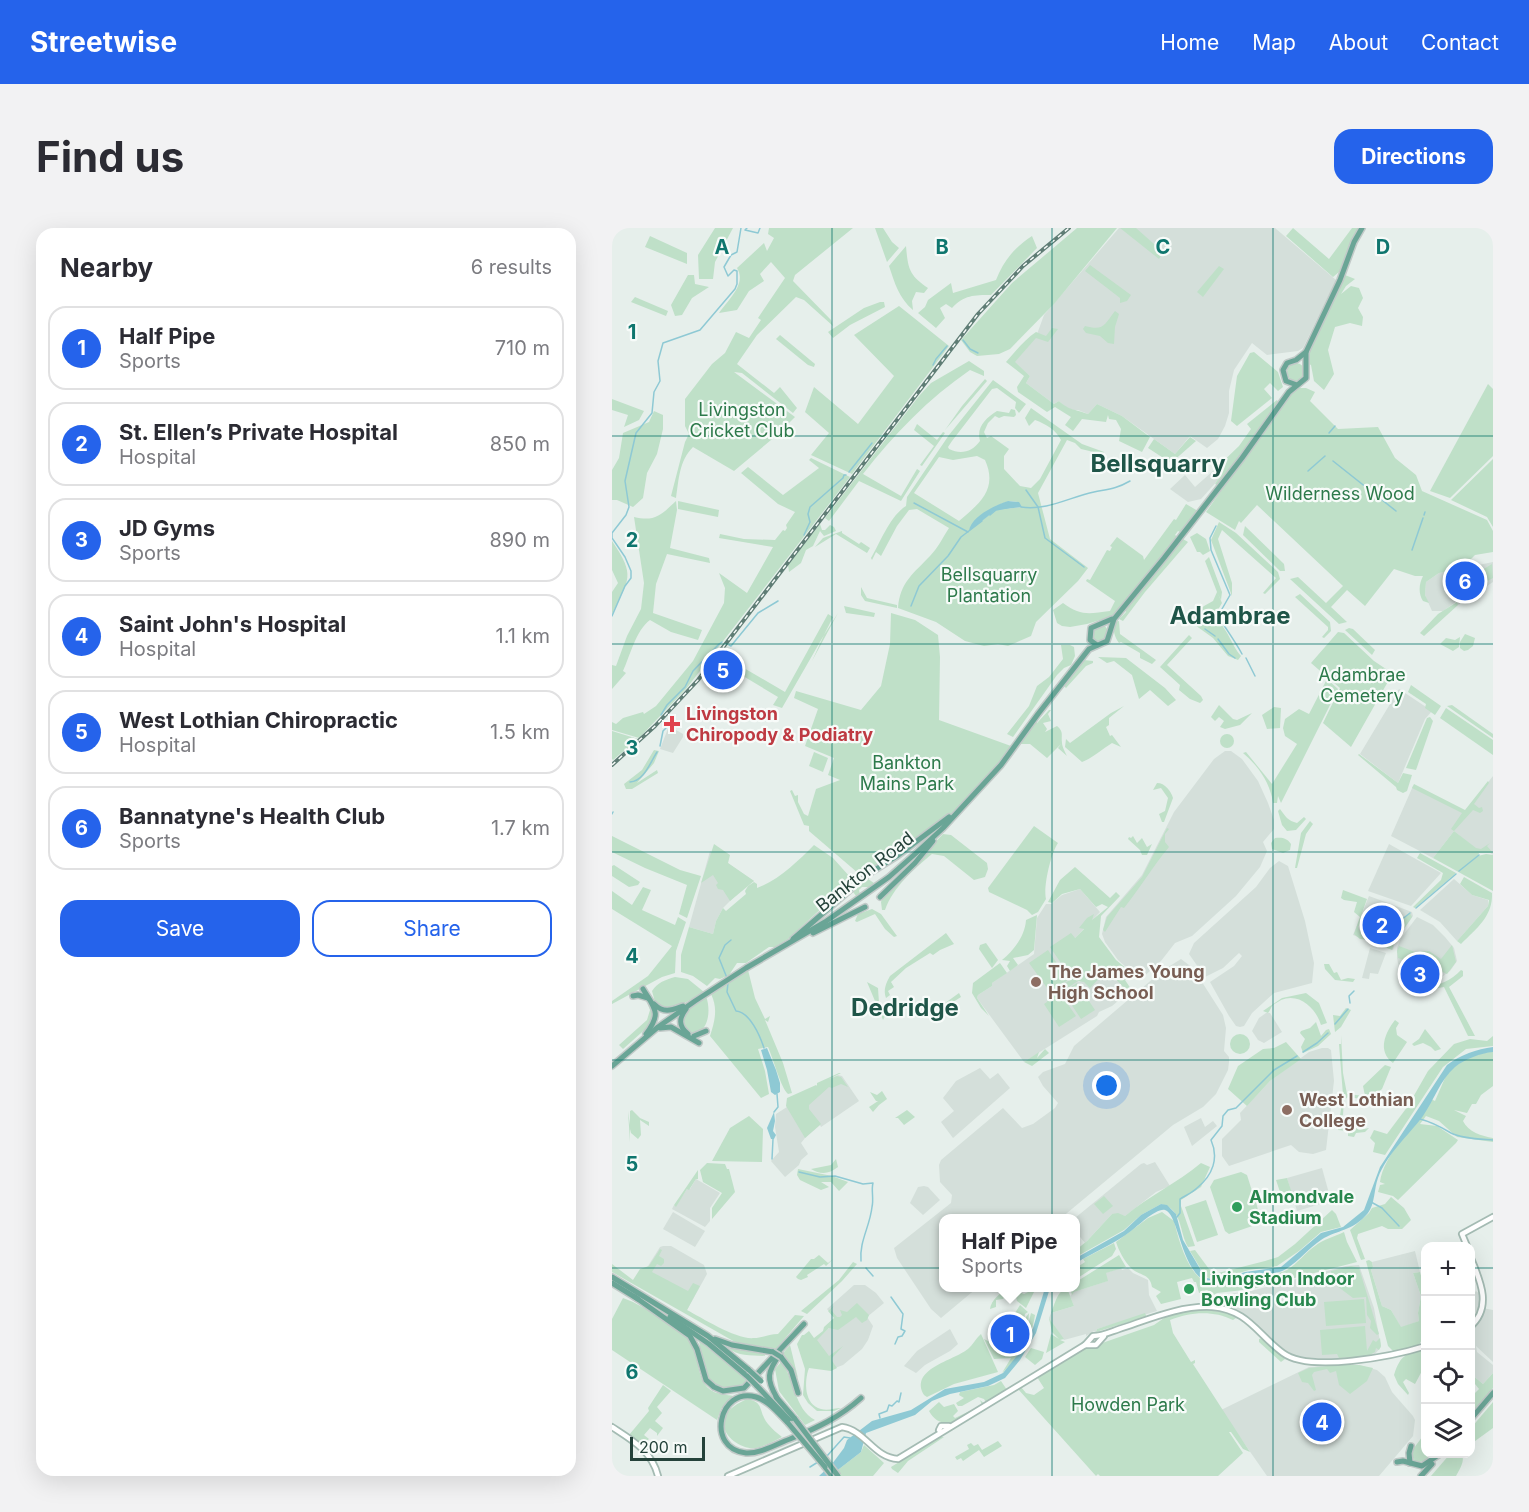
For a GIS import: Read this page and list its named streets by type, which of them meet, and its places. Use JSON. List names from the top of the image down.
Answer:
{
  "streets": {
    "main road": ["Bankton Road"]
  },
  "districts": ["Bellsquarry", "Adambrae", "Dedridge"],
  "parks": [
    "Livingston Cricket Club",
    "Wilderness Wood",
    "Bellsquarry Plantation",
    "Adambrae Cemetery",
    "Bankton Mains Park",
    "Howden Park"
  ],
  "places": {
    "health": ["Livingston Chiropody & Podiatry"],
    "other": [
      "The James Young High School",
      "West Lothian College",
      "Almondvale Stadium",
      "Livingston Indoor Bowling Club"
    ]
  },
  "scale_bar": "200 m",
  "page": {
    "header": "Streetwise",
    "nav": [
      "Home",
      "Map",
      "About",
      "Contact"
    ],
    "buttons": [
      "Directions",
      ["Save", "Share"]
    ],
    "title": "Find us",
    "heading": ["Nearby", "6 results"],
    "list": [
      {
        "mark": "1",
        "name": "Half Pipe",
        "note": "Sports",
        "value": "710 m"
      },
      {
        "mark": "2",
        "name": "St. Ellen’s Private Hospital",
        "note": "Hospital",
        "value": "850 m"
      },
      {
        "mark": "3",
        "name": "JD Gyms",
        "note": "Sports",
        "value": "890 m"
      },
      {
        "mark": "4",
        "name": "Saint John's Hospital",
        "note": "Hospital",
        "value": "1.1 km"
      },
      {
        "mark": "5",
        "name": "West Lothian Chiropractic",
        "note": "Hospital",
        "value": "1.5 km"
      },
      {
        "mark": "6",
        "name": "Bannatyne's Health Club",
        "note": "Sports",
        "value": "1.7 km"
      }
    ],
    "pins": [
      "6",
      "5",
      "2",
      "3",
      "1",
      "4"
    ],
    "popup": ["Half Pipe", "Sports"],
    "map_buttons": ["+", "−"],
    "scale": "200 m"
  },
  "grid": {
    "columns": [
      "A",
      "B",
      "C",
      "D"
    ],
    "rows": [
      "1",
      "2",
      "3",
      "4",
      "5",
      "6"
    ]
  }
}
